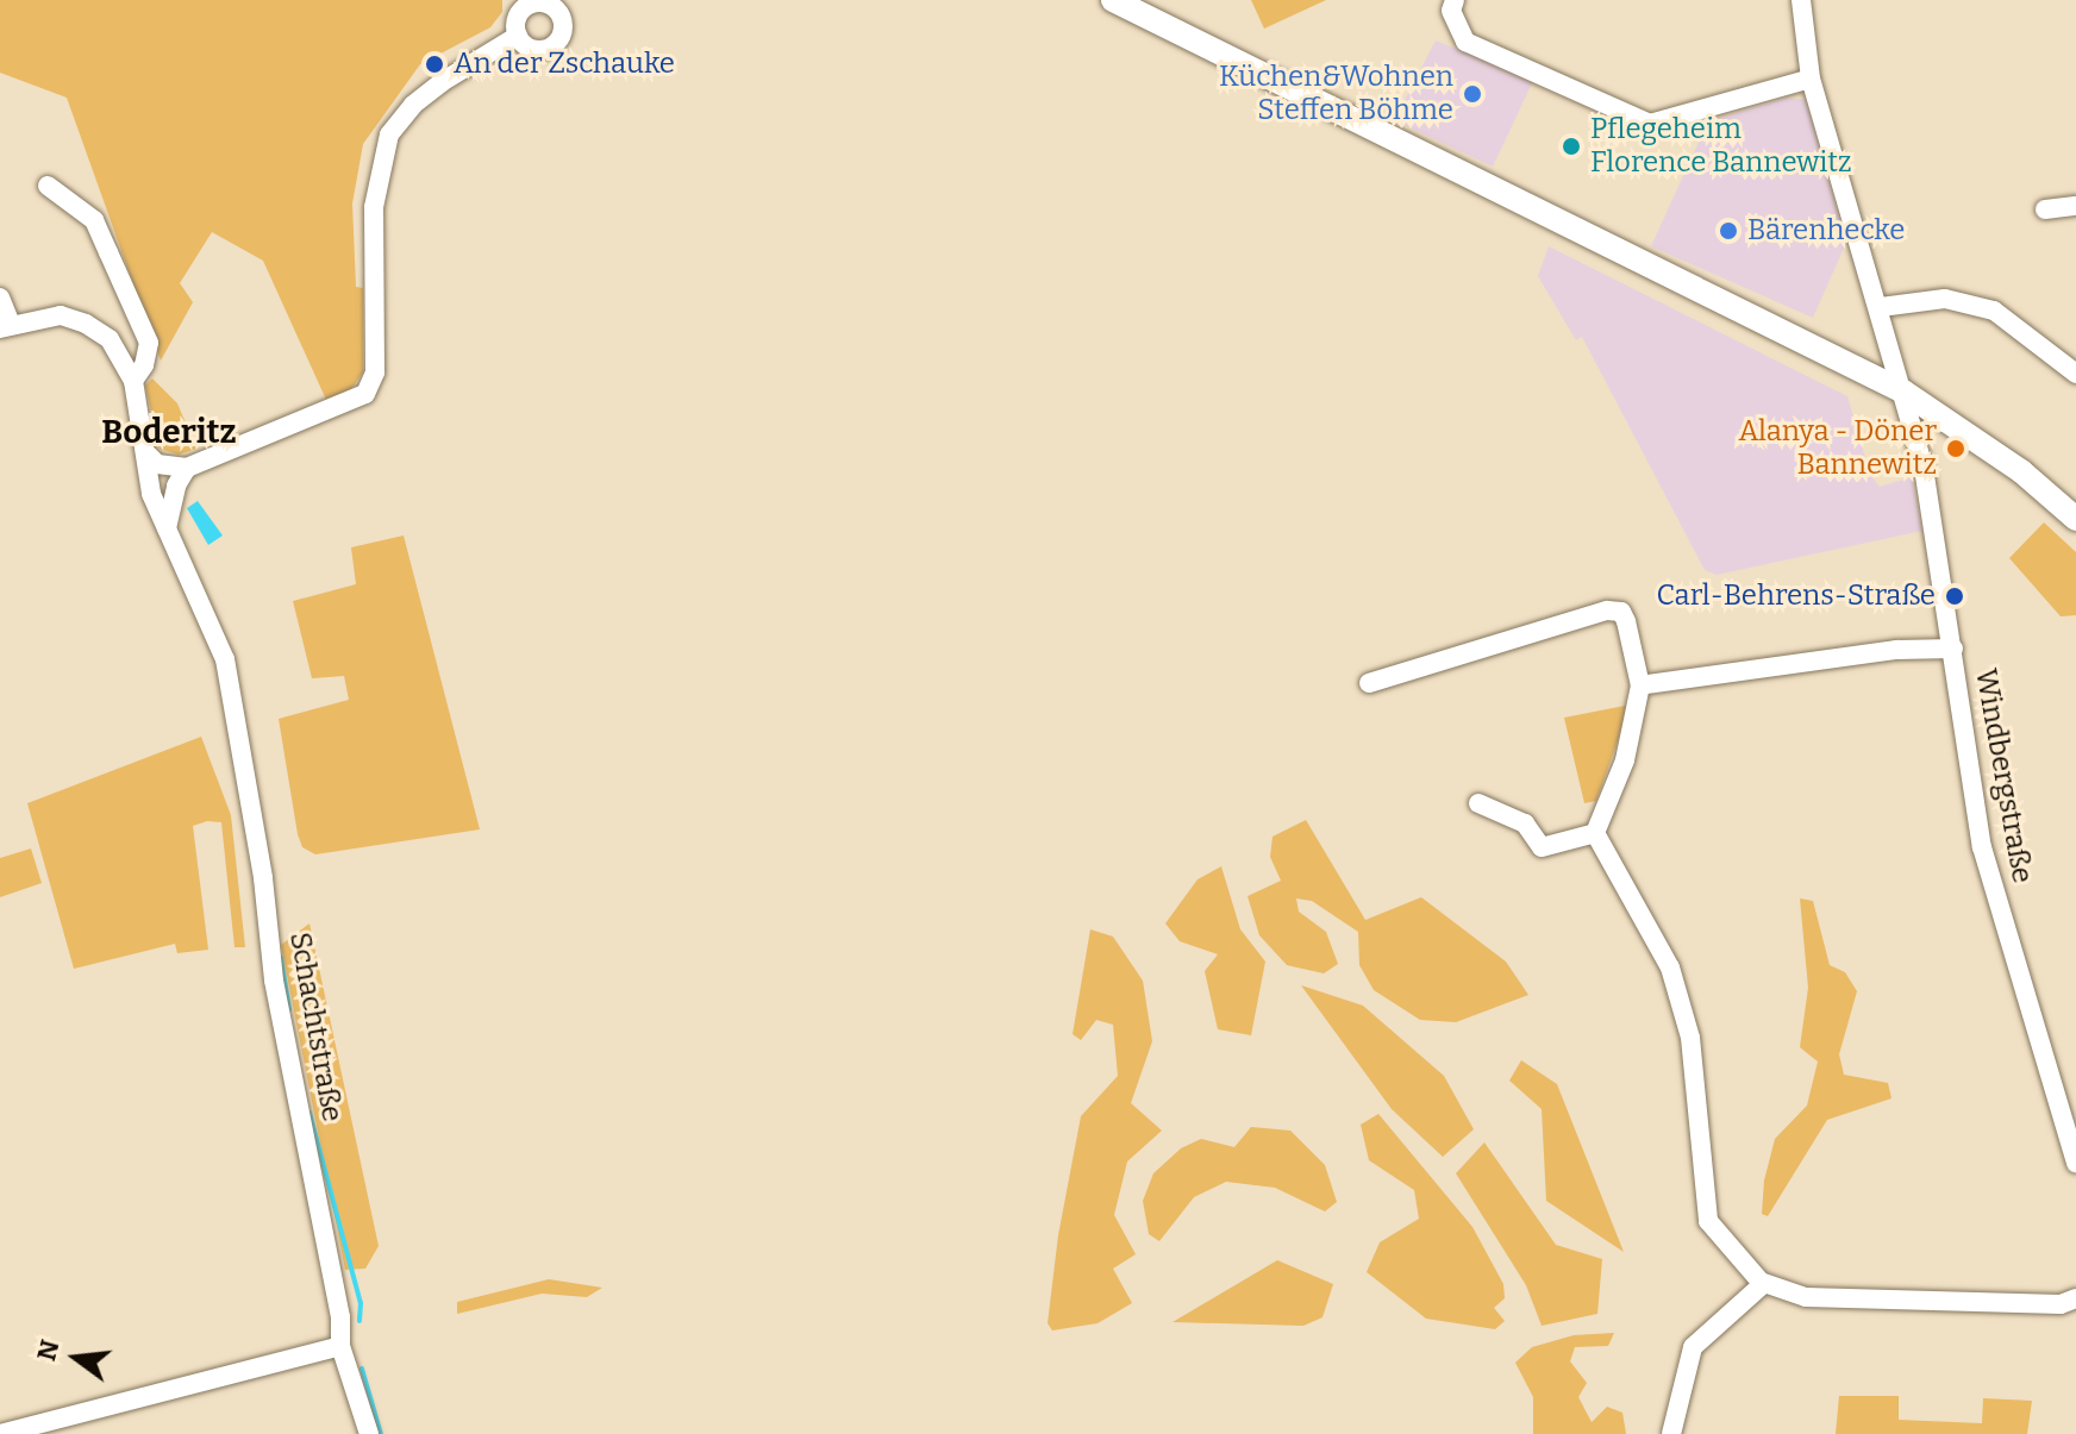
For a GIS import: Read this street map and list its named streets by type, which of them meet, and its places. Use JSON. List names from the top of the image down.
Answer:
{
  "streets": {
    "street": ["Windbergstraße", "Schachtstraße"]
  },
  "districts": ["Boderitz"],
  "places": [
    "An der Zschauke",
    "Küchen&Wohnen Steffen Böhme",
    "Pflegeheim Florence Bannewitz",
    "Bärenhecke",
    "Alanya - Döner Bannewitz",
    "Carl-Behrens-Straße"
  ],
  "north": "left"
}
